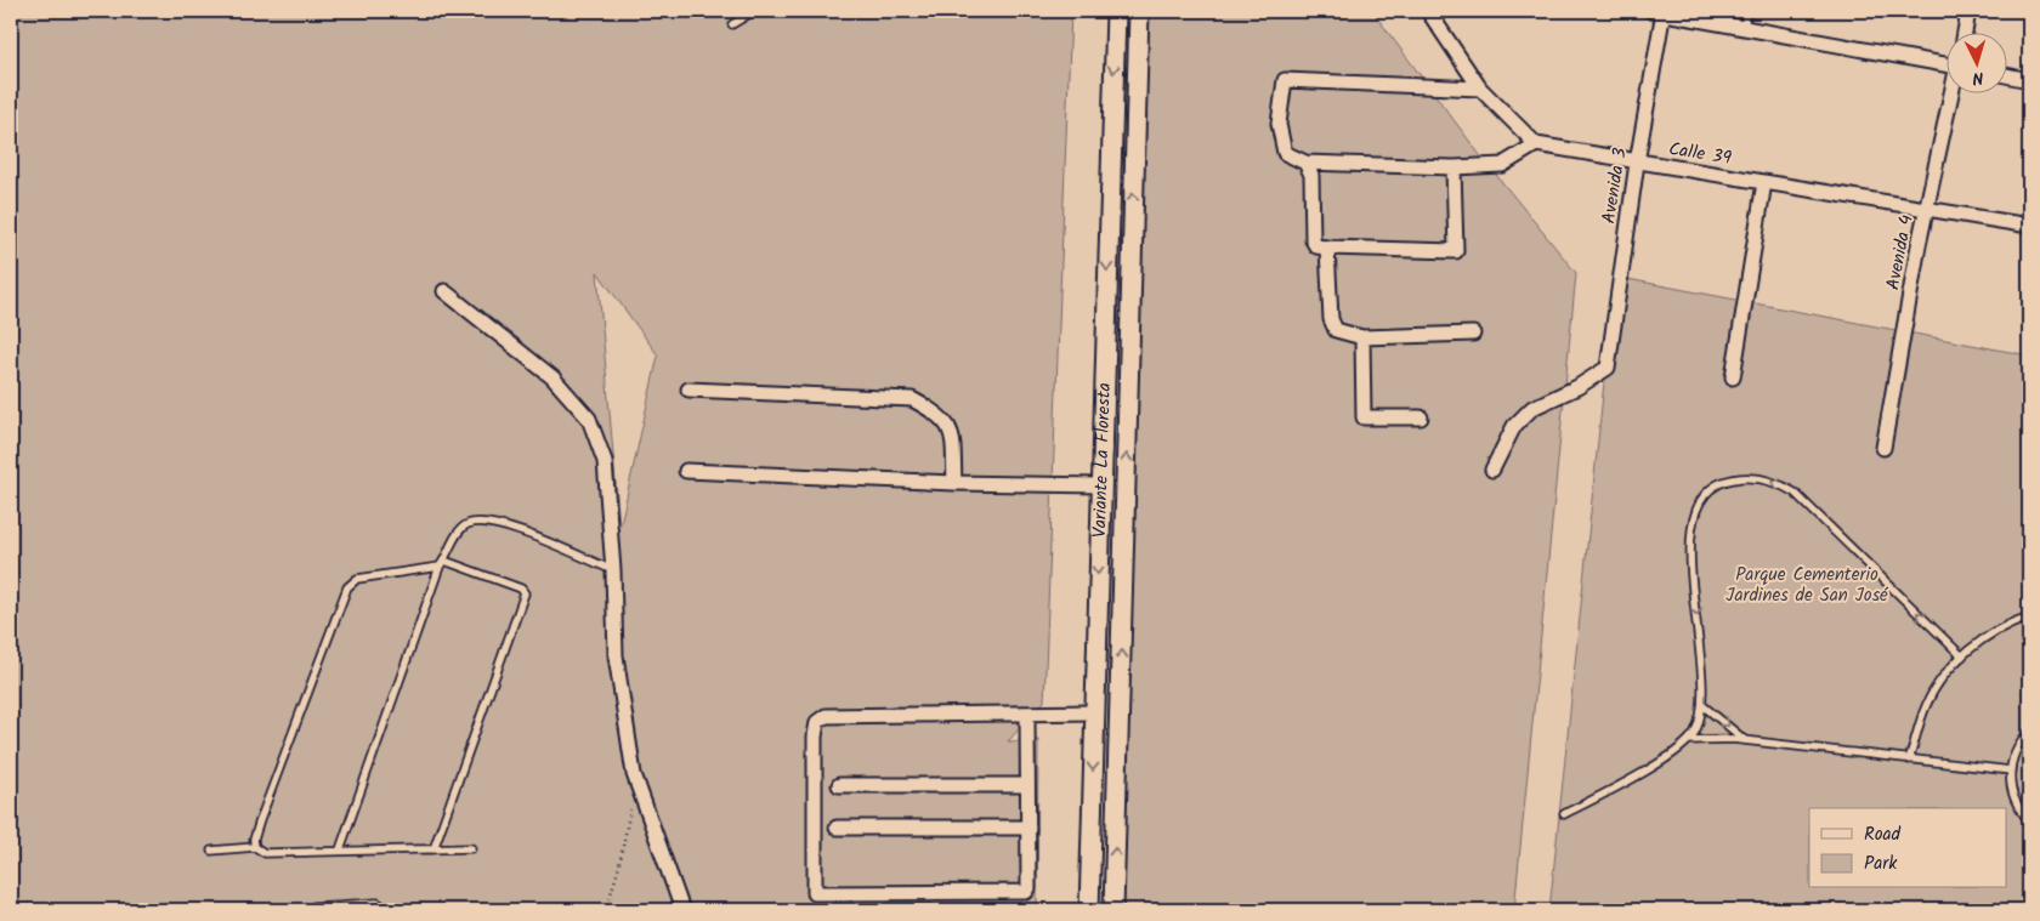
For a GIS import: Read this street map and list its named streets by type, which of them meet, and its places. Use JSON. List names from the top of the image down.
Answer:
{
  "streets": {
    "main road": ["Variante La Floresta"],
    "street": ["Calle 39", "Avenida 3", "Avenida 4"]
  },
  "crossings": [
    ["Calle 39", "Avenida 3"],
    ["Calle 39", "Avenida 4"]
  ],
  "parks": ["Parque Cementerio Jardines de San José"],
  "legend": ["Road", "Park"],
  "north": "bottom"
}
